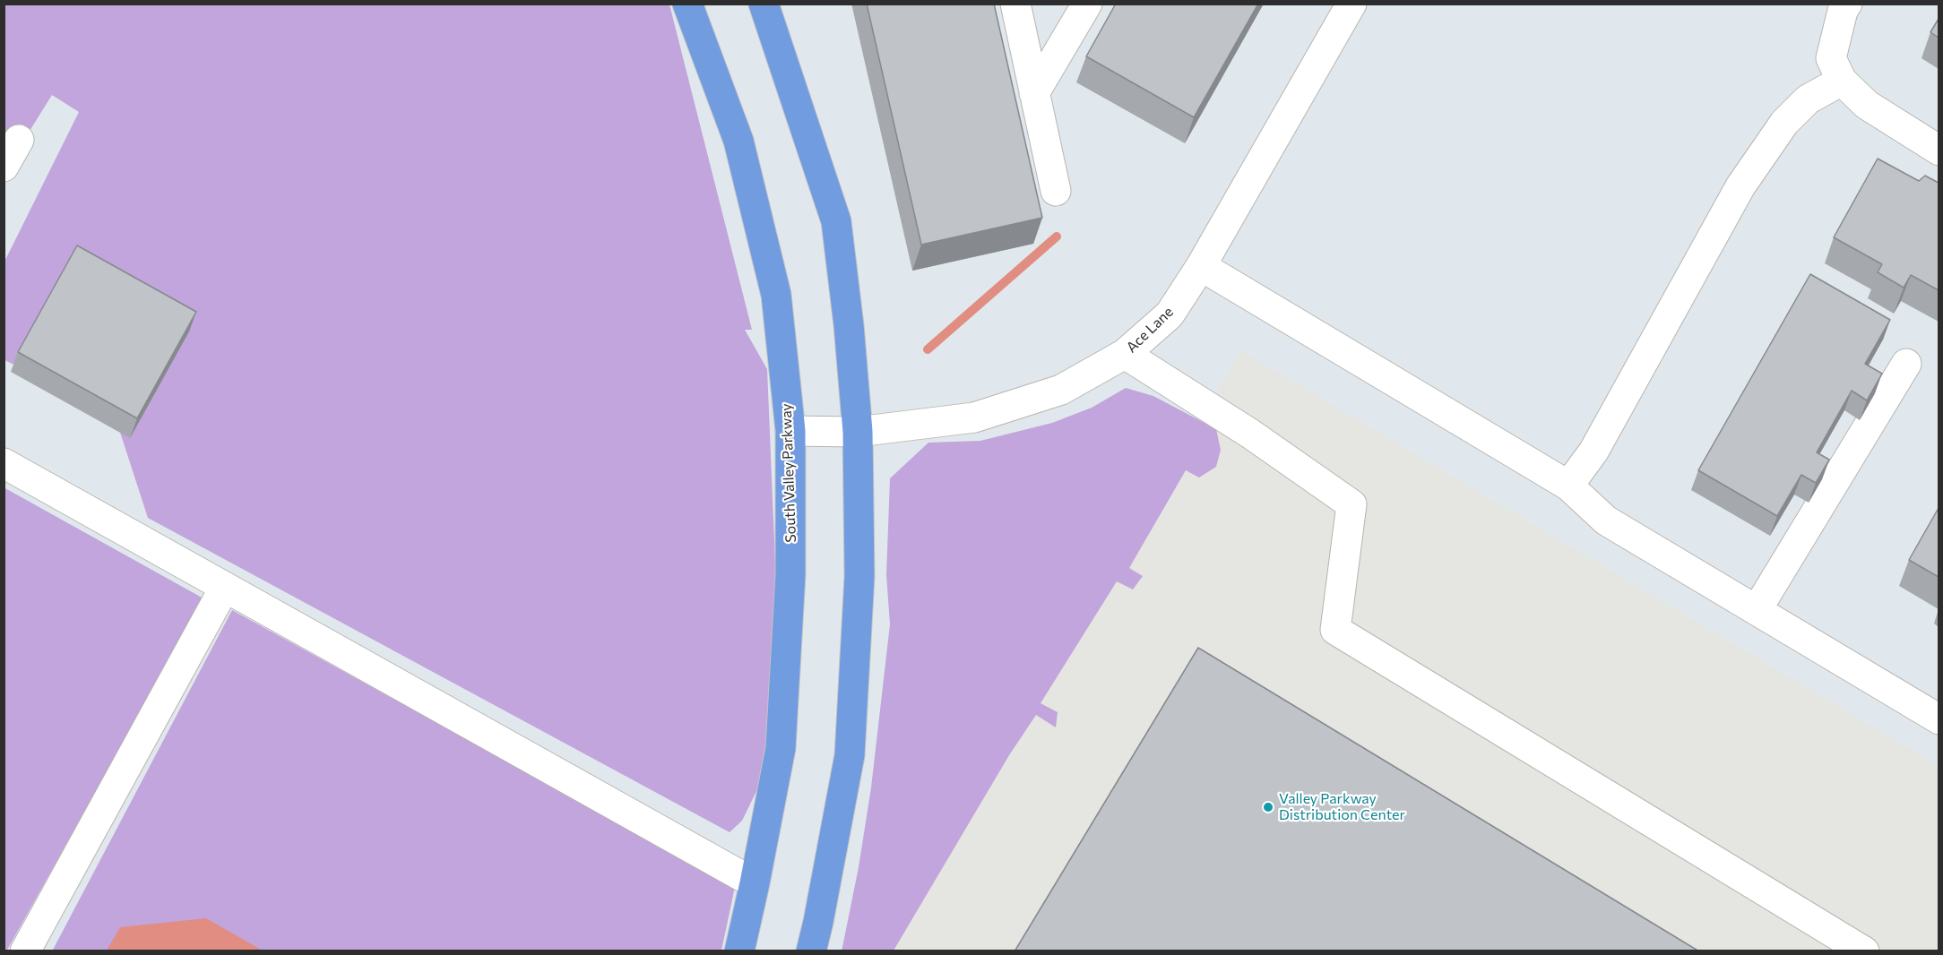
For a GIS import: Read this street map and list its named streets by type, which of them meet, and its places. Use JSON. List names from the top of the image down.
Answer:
{
  "streets": {
    "main road": ["South Valley Parkway"],
    "street": ["Ace Lane"]
  },
  "crossings": [
    ["Ace Lane", "South Valley Parkway"]
  ],
  "places": ["Valley Parkway Distribution Center"]
}
